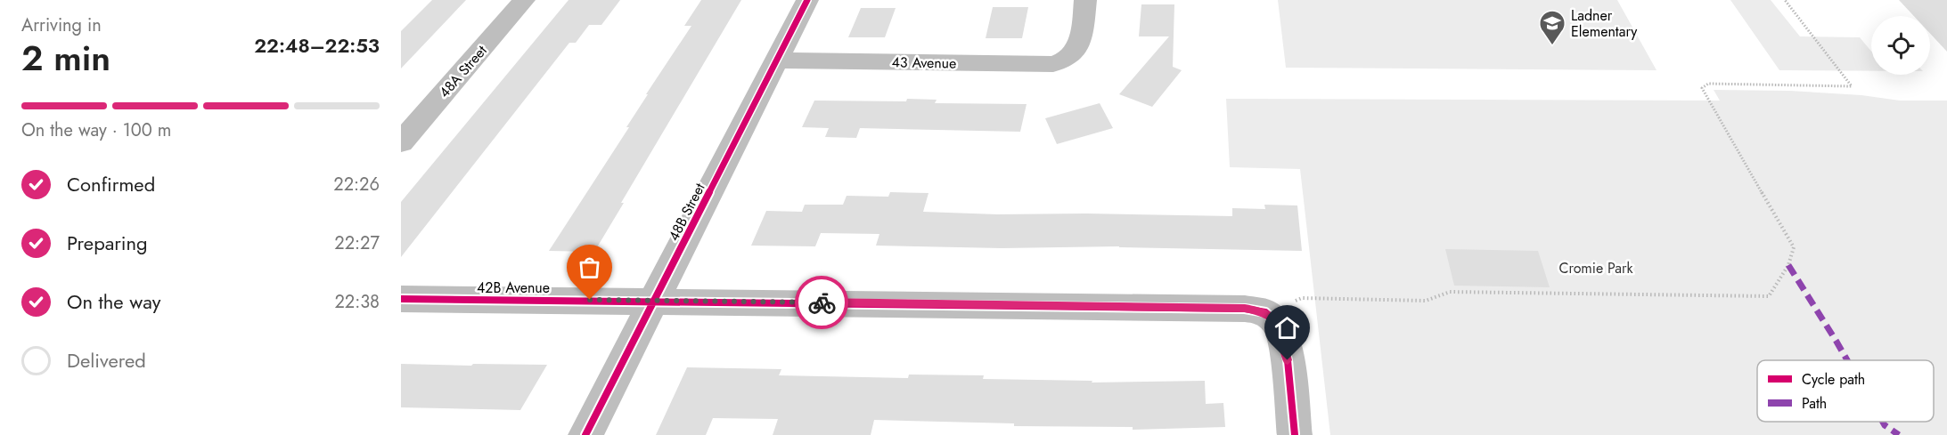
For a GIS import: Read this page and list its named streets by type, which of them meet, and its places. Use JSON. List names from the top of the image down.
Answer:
{
  "streets": {
    "street": [
      "43 Avenue",
      "48A Street",
      "48B Street",
      "42B Avenue"
    ]
  },
  "crossings": [
    ["43 Avenue", "48B Street"],
    ["48B Street", "42B Avenue"]
  ],
  "parks": ["Cromie Park"],
  "places": {
    "school or university": ["Ladner Elementary"]
  },
  "legend": ["Cycle path", "Path"],
  "page": {
    "heading": ["2 min", "Arriving in", "22:48–22:53"],
    "bar": "On the way · 100 m",
    "list": [
      ["Confirmed", "22:26"],
      ["Preparing", "22:27"],
      ["On the way", "22:38"],
      "Delivered"
    ]
  }
}
